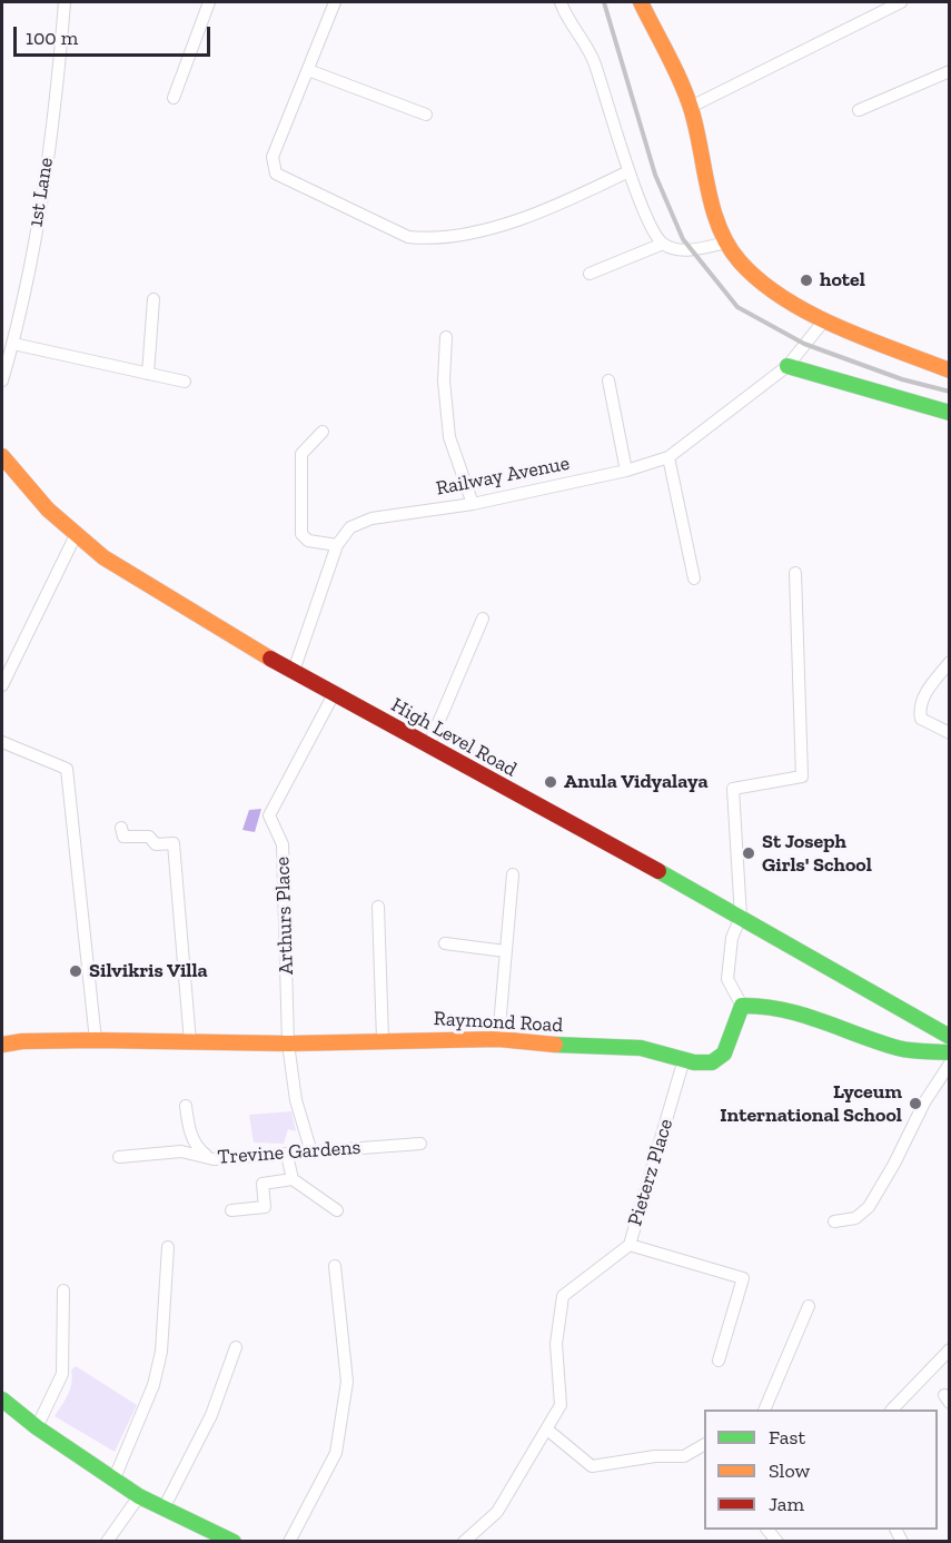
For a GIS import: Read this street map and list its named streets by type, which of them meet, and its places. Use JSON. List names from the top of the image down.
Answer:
{
  "streets": {
    "main road": ["High Level Road", "Raymond Road"],
    "street": [
      "1st Lane",
      "Railway Avenue",
      "Arthurs Place",
      "Trevine Gardens",
      "Pieterz Place"
    ]
  },
  "crossings": [
    ["Railway Avenue", "High Level Road"],
    ["High Level Road", "Arthurs Place"],
    ["Arthurs Place", "Raymond Road"],
    ["Arthurs Place", "Trevine Gardens"],
    ["Raymond Road", "Pieterz Place"]
  ],
  "places": [
    "hotel",
    "Anula Vidyalaya",
    "St Joseph Girls' School",
    "Silvikris Villa",
    "Lyceum International School"
  ],
  "legend": ["Fast", "Slow", "Jam"],
  "scale_bar": "100 m"
}
